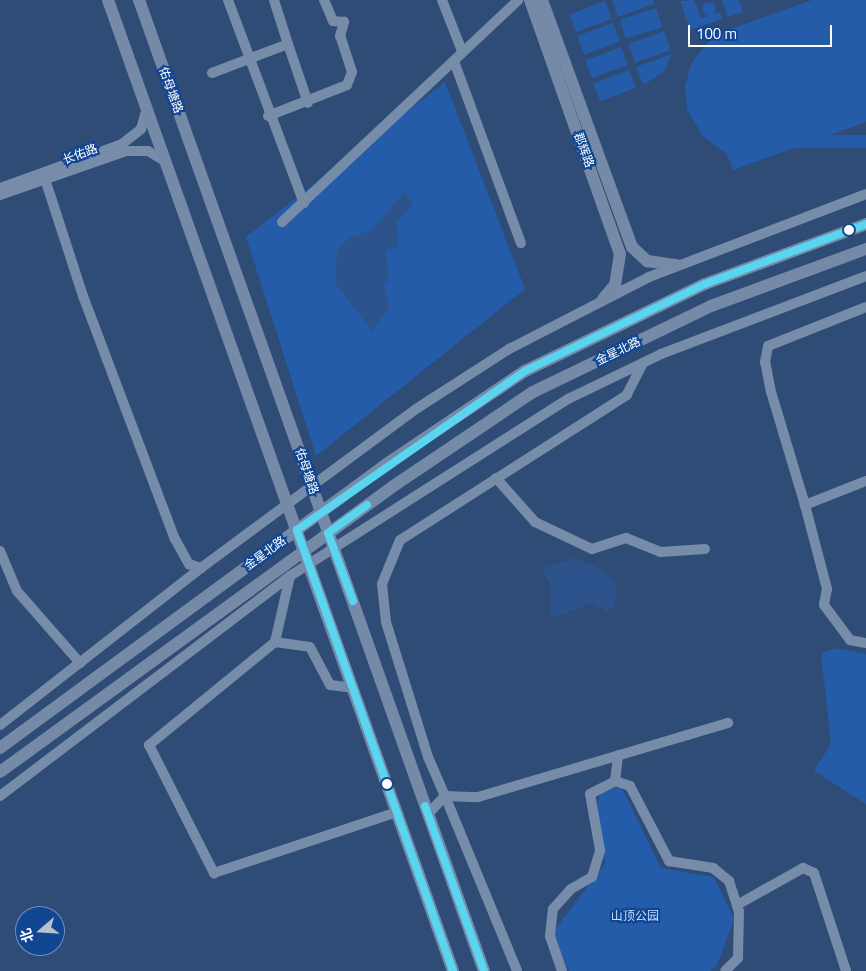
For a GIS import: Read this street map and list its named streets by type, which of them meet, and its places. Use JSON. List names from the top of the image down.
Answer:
{
  "streets": {
    "main road": ["佑母塘路", "郡辉路", "金星北路"],
    "street": ["长佑路"]
  },
  "crossings": [
    ["佑母塘路", "金星北路"]
  ],
  "parks": ["山顶公园"],
  "scale_bar": "100 m",
  "north": "left"
}
